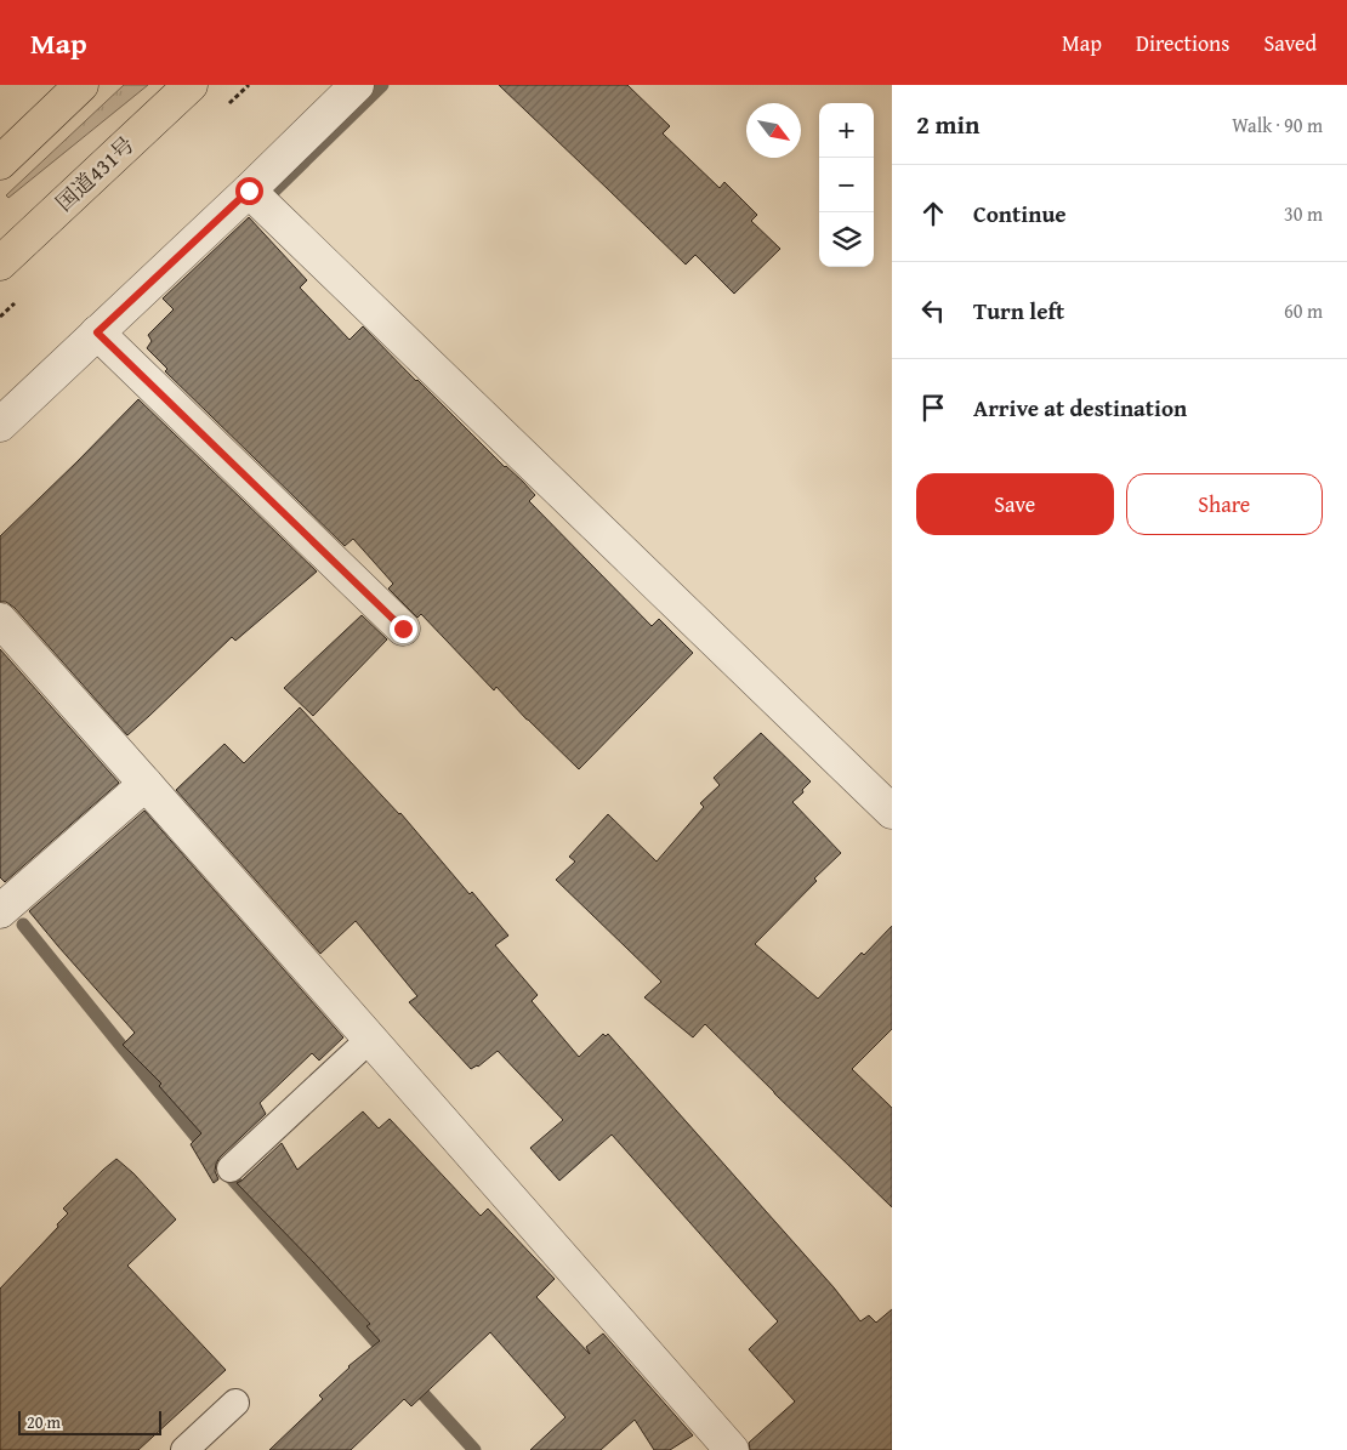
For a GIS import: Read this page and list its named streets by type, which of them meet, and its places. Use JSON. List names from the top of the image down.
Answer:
{
  "streets": {
    "highway": ["国道431号"]
  },
  "scale_bar": "20 m",
  "north": "bottom right",
  "page": {
    "header": "Map",
    "nav": ["Map", "Directions", "Saved"],
    "heading": ["2 min", "Walk · 90 m"],
    "map_buttons": ["+", "−"],
    "list": [
      ["Continue", "30 m"],
      ["Turn left", "60 m"],
      "Arrive at destination"
    ],
    "buttons": ["Save", "Share"],
    "scale": "20 m"
  }
}
